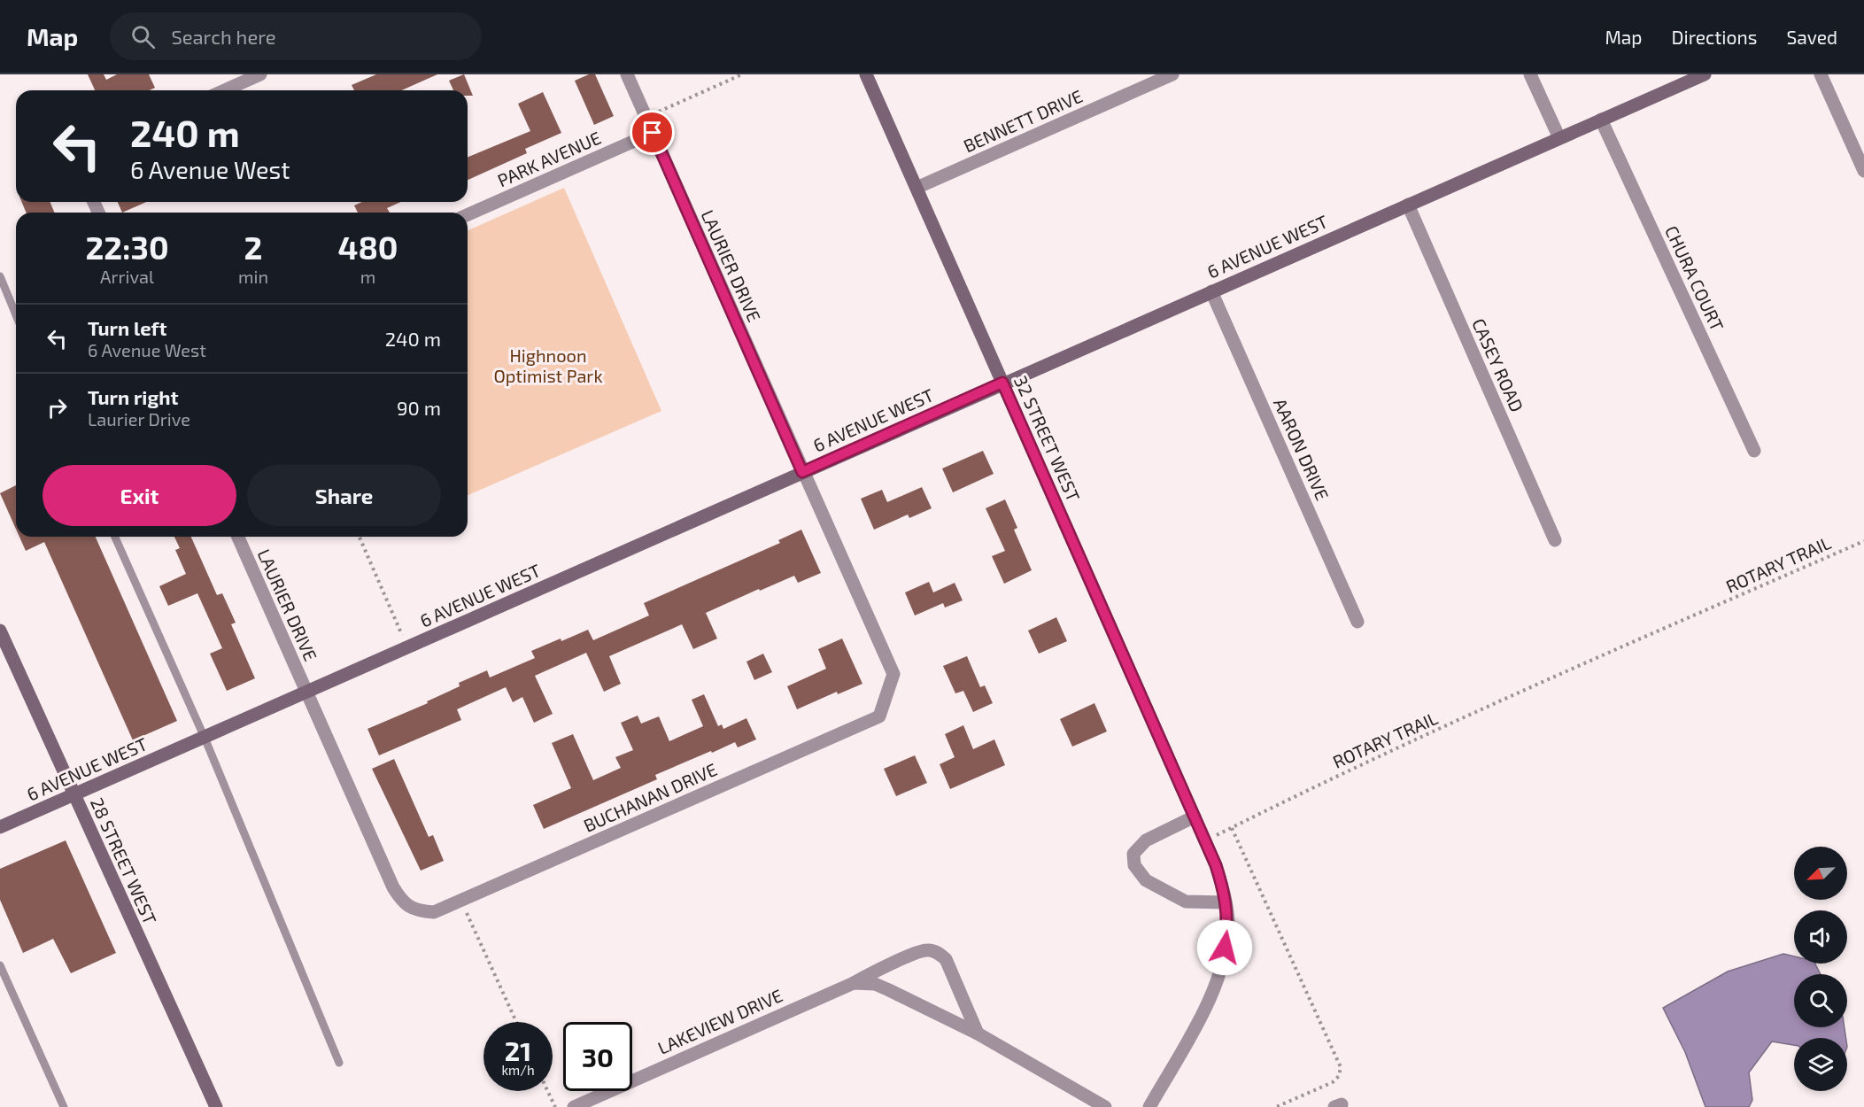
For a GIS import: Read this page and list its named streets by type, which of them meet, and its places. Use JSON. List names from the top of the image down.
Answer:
{
  "streets": {
    "street": [
      "BENNETT DRIVE",
      "PARK AVENUE",
      "6 AVENUE WEST",
      "LAURIER DRIVE",
      "CHURA COURT",
      "CASEY ROAD",
      "32 STREET WEST",
      "AARON DRIVE",
      "BUCHANAN DRIVE",
      "28 STREET WEST",
      "LAKEVIEW DRIVE"
    ],
    "path": ["ROTARY TRAIL"]
  },
  "crossings": [
    ["BENNETT DRIVE", "32 STREET WEST"],
    ["PARK AVENUE", "LAURIER DRIVE"],
    ["6 AVENUE WEST", "LAURIER DRIVE"],
    ["6 AVENUE WEST", "CHURA COURT"],
    ["6 AVENUE WEST", "CASEY ROAD"],
    ["6 AVENUE WEST", "32 STREET WEST"],
    ["6 AVENUE WEST", "AARON DRIVE"],
    ["6 AVENUE WEST", "BUCHANAN DRIVE"],
    ["6 AVENUE WEST", "28 STREET WEST"],
    ["LAURIER DRIVE", "BUCHANAN DRIVE"]
  ],
  "parks": ["Highnoon Optimist Park"],
  "north": "bottom left",
  "page": {
    "header": "Map",
    "search": "Search here",
    "nav": ["Map", "Directions", "Saved"],
    "turn": ["240 m", "6 Avenue West"],
    "eta": [
      "22:30",
      "Arrival",
      "2",
      "min",
      "480",
      "m"
    ],
    "list": [
      {
        "name": "Turn left",
        "note": "6 Avenue West",
        "value": "240 m"
      },
      {
        "name": "Turn right",
        "note": "Laurier Drive",
        "value": "90 m"
      }
    ],
    "buttons": ["Exit", "Share"],
    "speed": "21 km/h",
    "limit": "30"
  }
}
